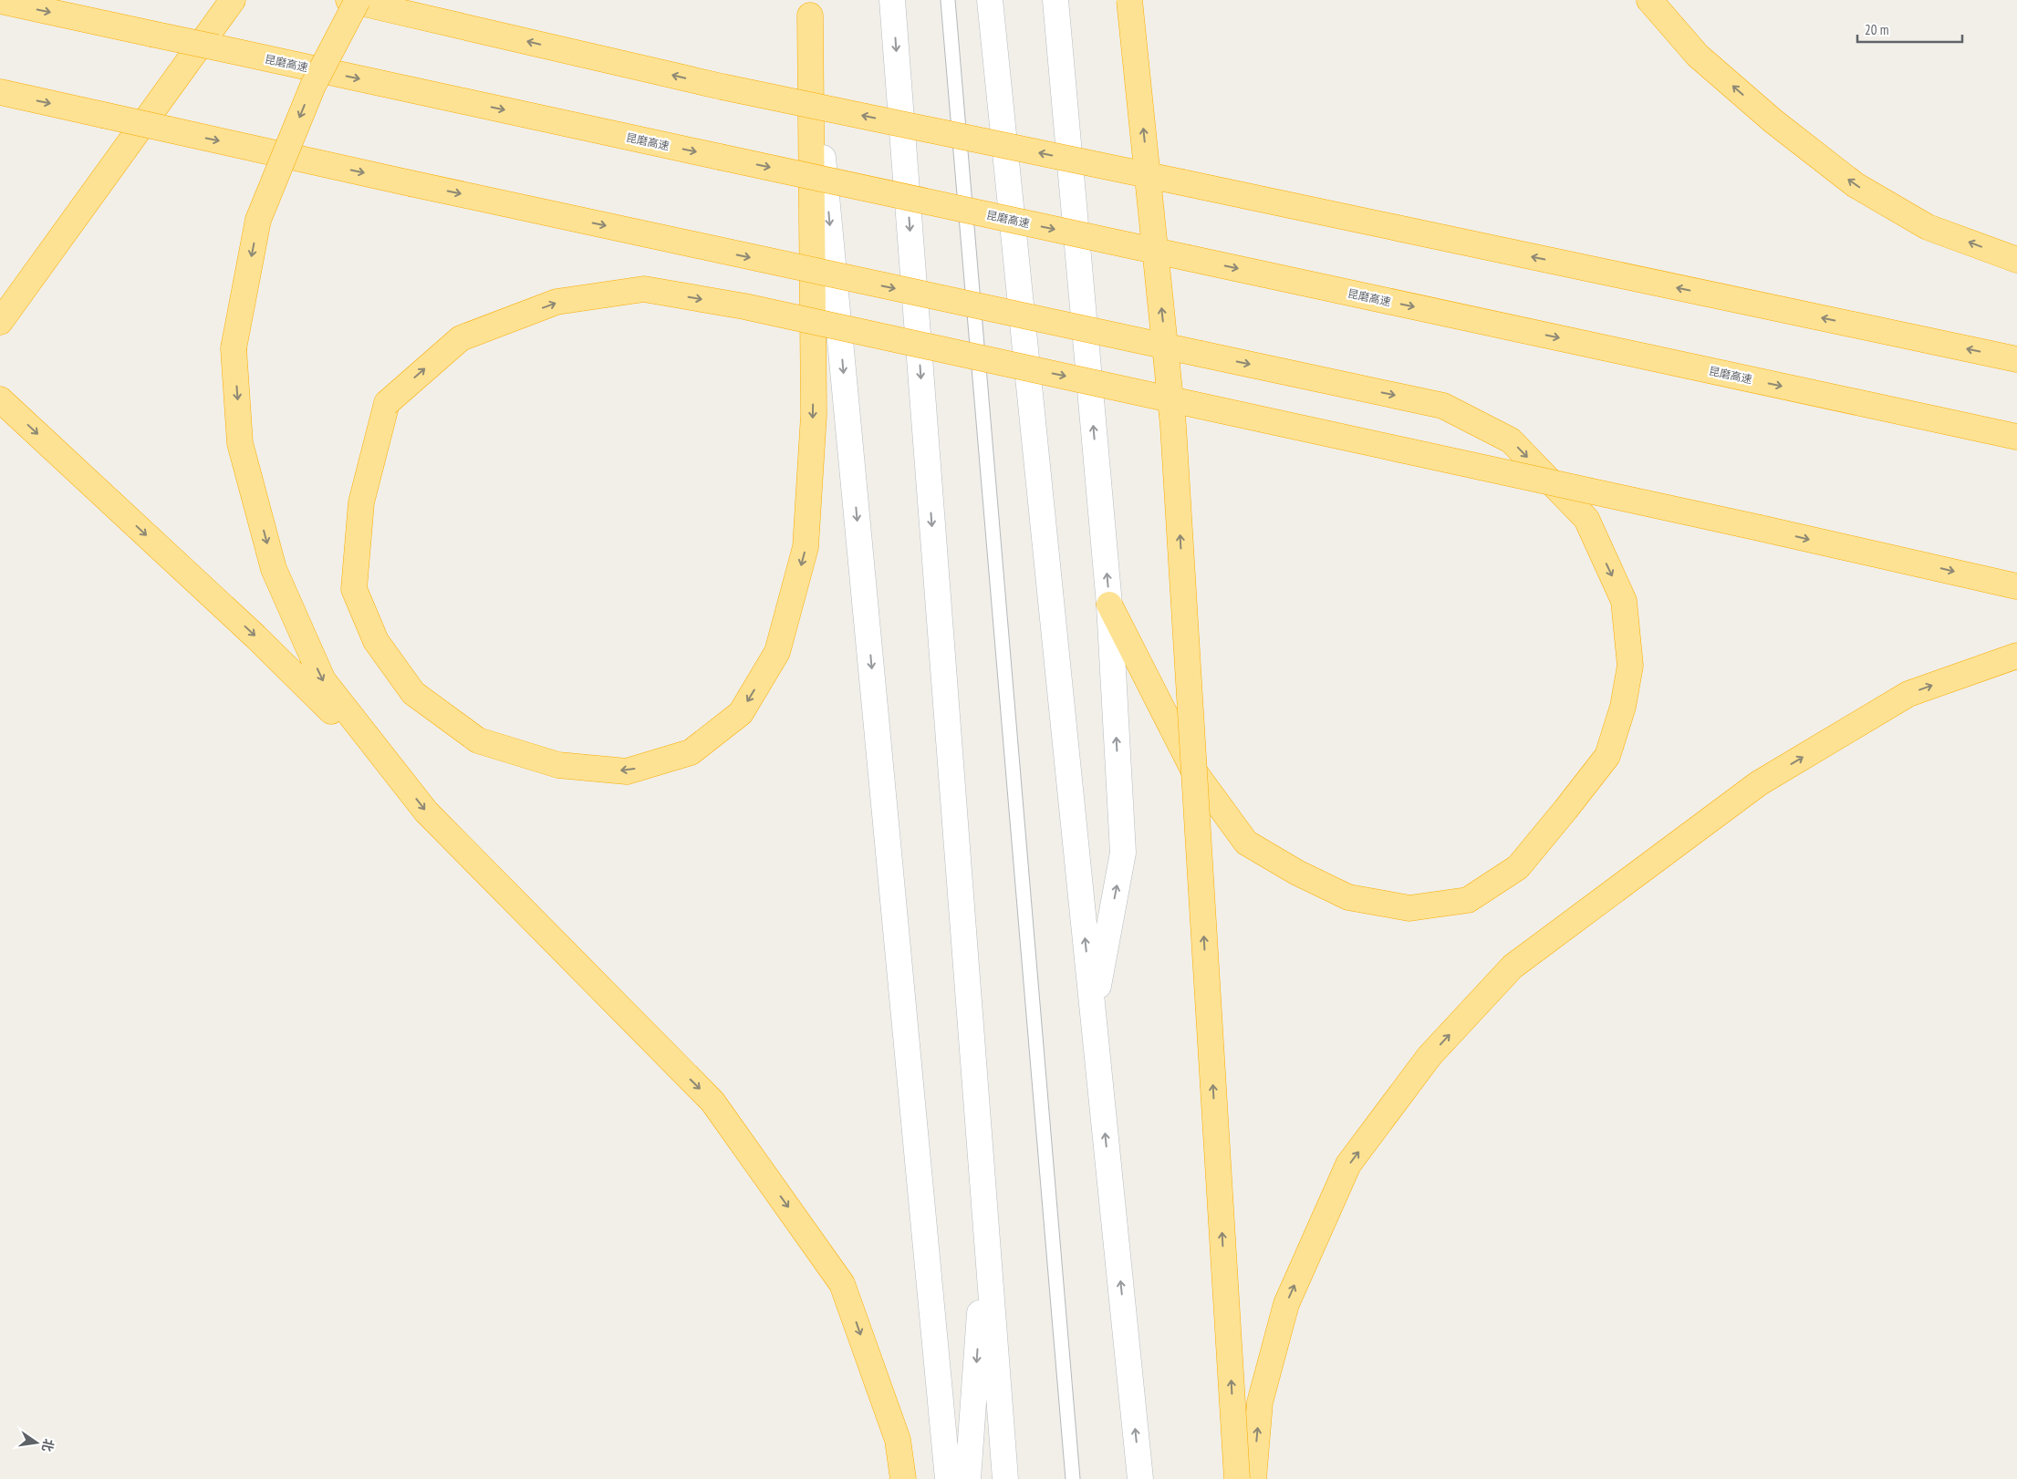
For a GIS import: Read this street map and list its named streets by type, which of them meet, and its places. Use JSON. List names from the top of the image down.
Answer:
{
  "streets": {
    "highway": ["昆磨高速"]
  },
  "scale_bar": "20 m",
  "north": "right"
}
